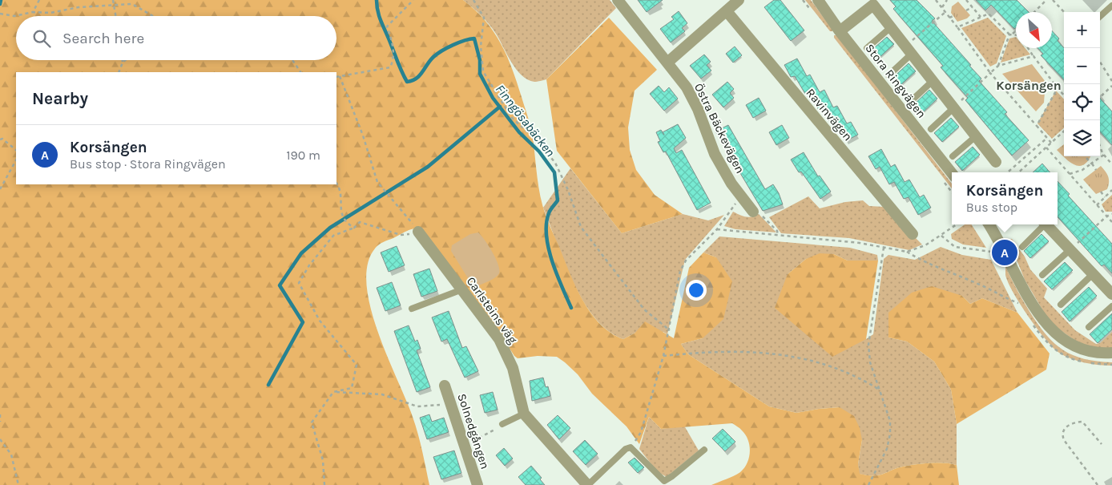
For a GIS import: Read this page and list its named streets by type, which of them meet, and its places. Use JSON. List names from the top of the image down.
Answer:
{
  "streets": {
    "street": [
      "Stora Ringvägen",
      "Ravinvägen",
      "Östra Bäckevägen",
      "Carlsteins väg",
      "Solnedgången"
    ]
  },
  "districts": ["Korsängen"],
  "water": ["Finngösabäcken"],
  "north": "bottom right",
  "page": {
    "map_buttons": ["+", "−"],
    "search": "Search here",
    "heading": "Nearby",
    "list": [
      {
        "mark": "A",
        "name": "Korsängen",
        "note": "Bus stop · Stora Ringvägen",
        "value": "190 m"
      }
    ],
    "popup": ["Korsängen", "Bus stop"],
    "pins": "A"
  }
}
